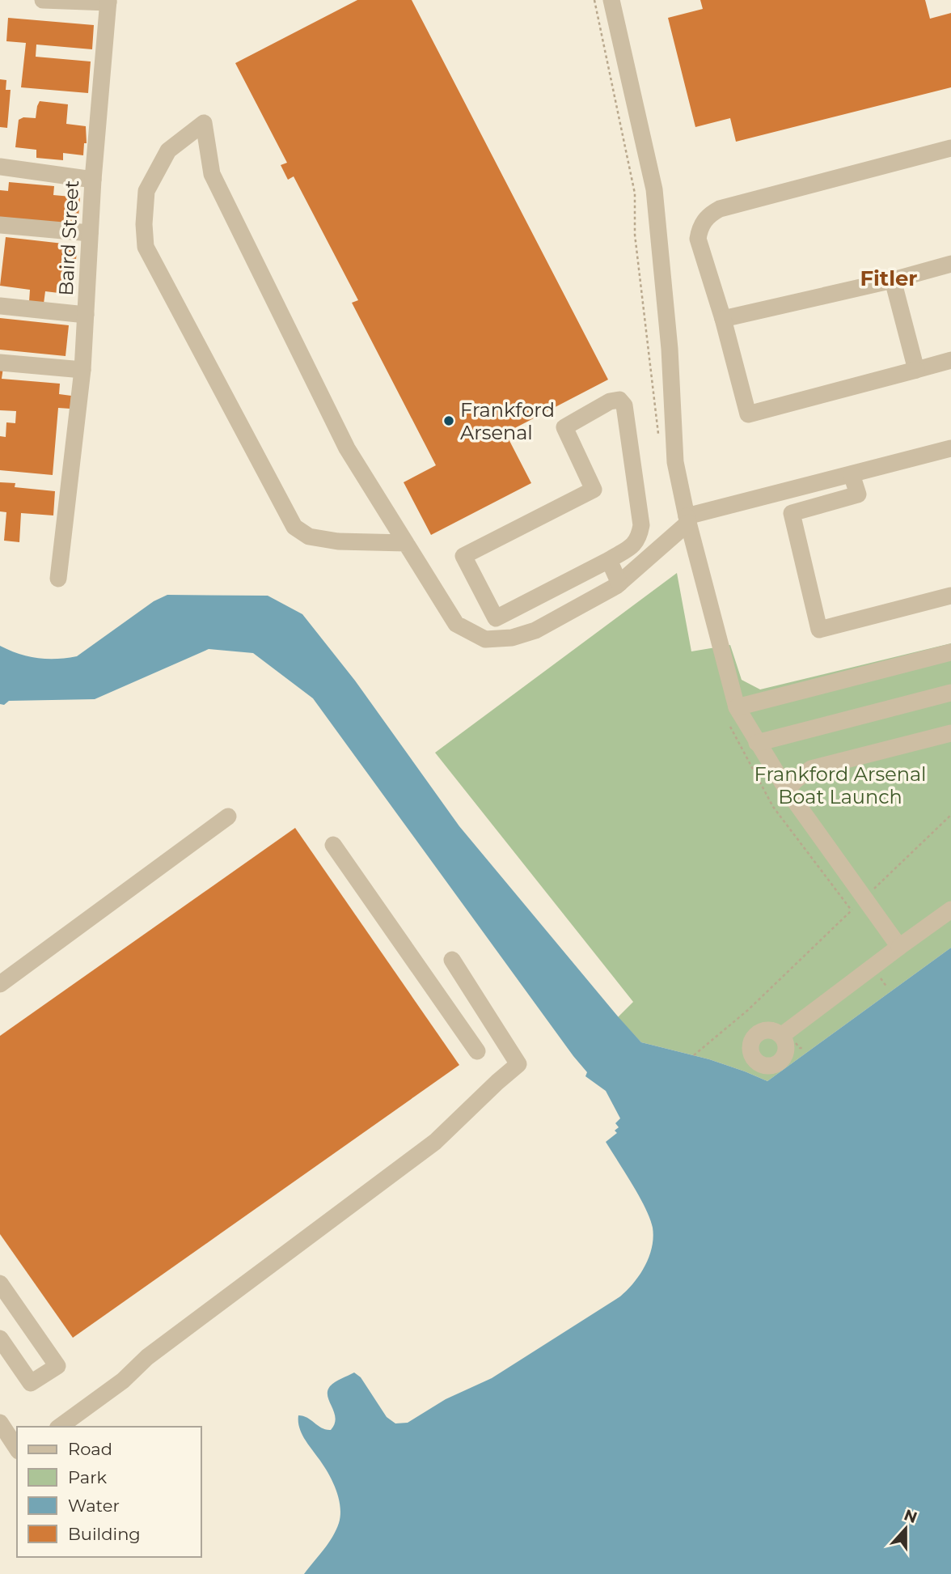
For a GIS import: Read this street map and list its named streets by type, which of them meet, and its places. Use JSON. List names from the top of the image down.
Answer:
{
  "streets": {
    "street": ["Baird Street"]
  },
  "districts": ["Fitler"],
  "parks": ["Frankford Arsenal Boat Launch"],
  "places": ["Frankford Arsenal"],
  "legend": [
    "Road",
    "Park",
    "Water",
    "Building"
  ],
  "north": "top"
}
